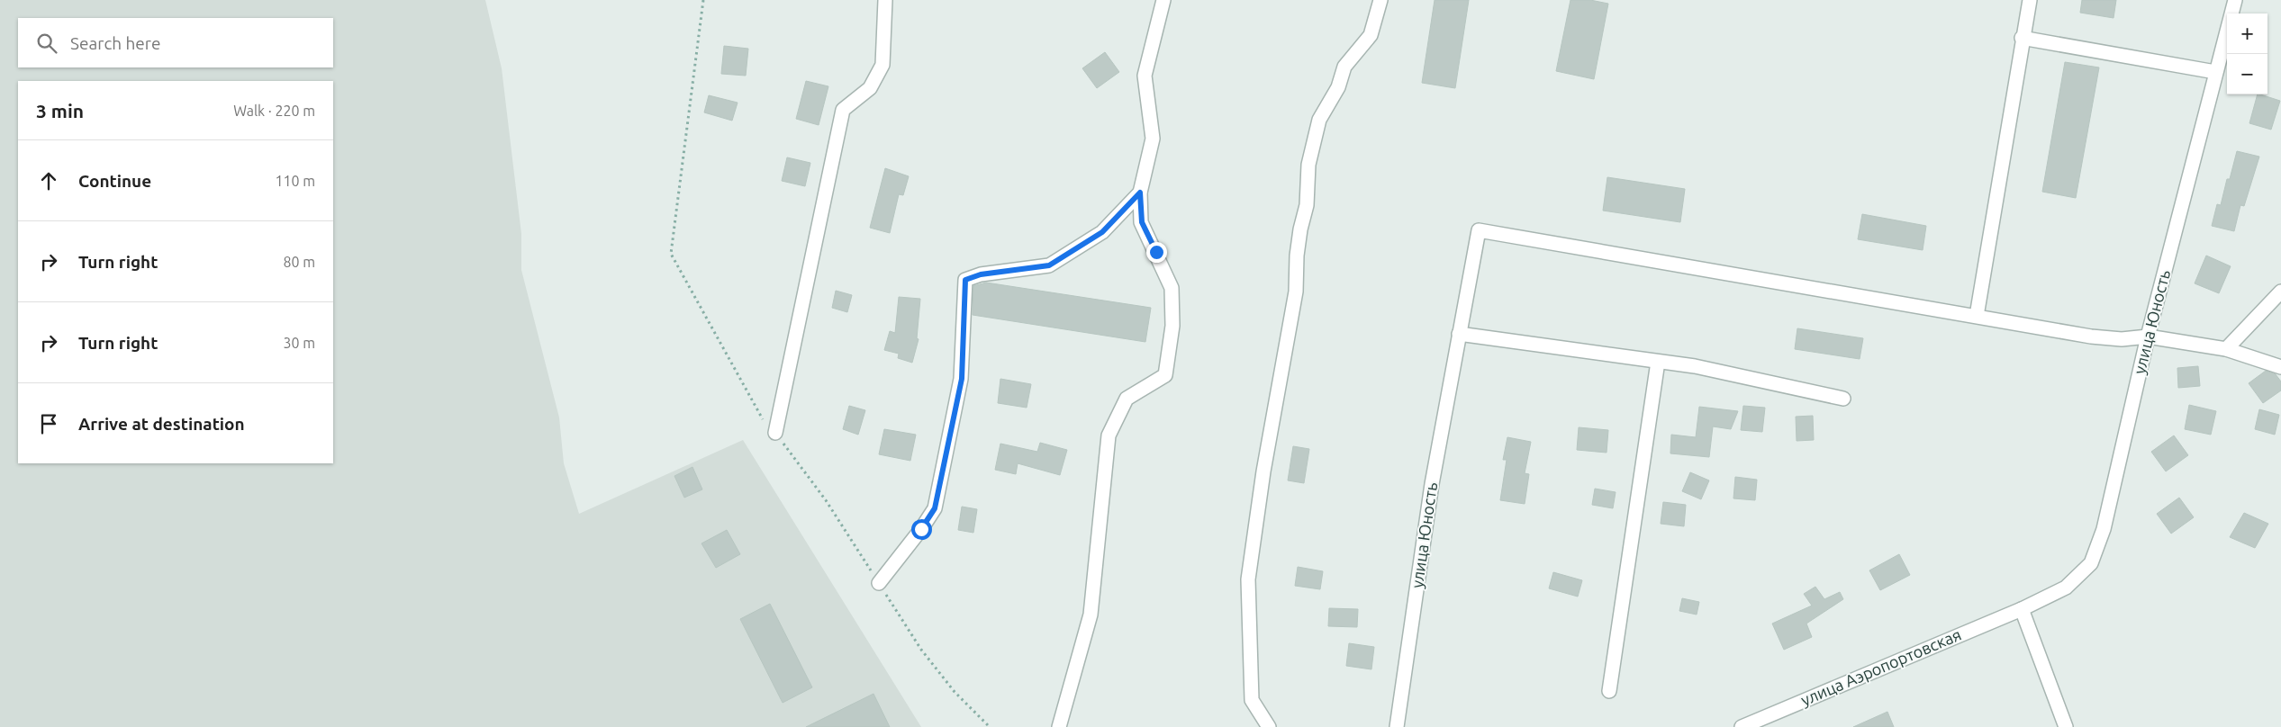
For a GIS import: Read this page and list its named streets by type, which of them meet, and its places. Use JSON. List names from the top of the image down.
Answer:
{
  "streets": {
    "street": ["улица Юность", "улица Аэропортовская"]
  },
  "crossings": [
    ["улица Юность", "улица Аэропортовская"]
  ],
  "page": {
    "map_buttons": ["+", "−"],
    "search": "Search here",
    "heading": ["3 min", "Walk · 220 m"],
    "list": [
      ["Continue", "110 m"],
      ["Turn right", "80 m"],
      ["Turn right", "30 m"],
      "Arrive at destination"
    ]
  }
}
